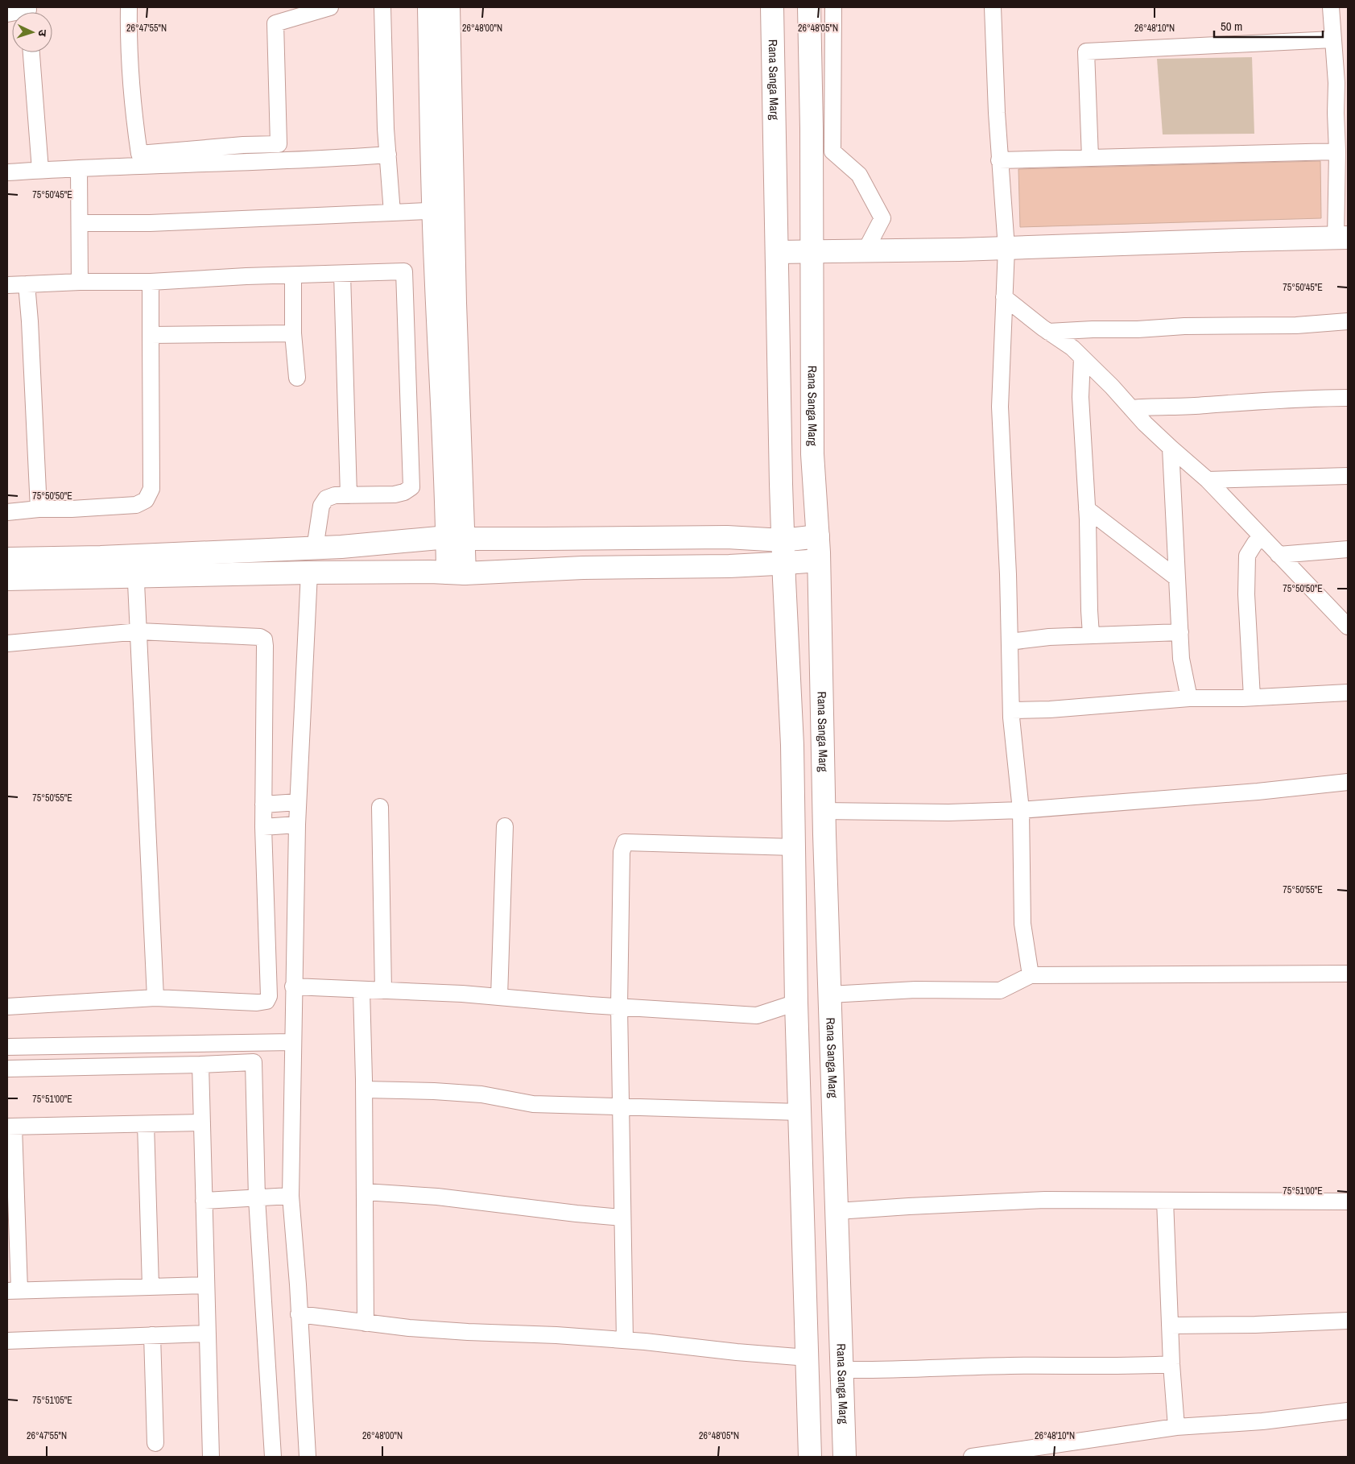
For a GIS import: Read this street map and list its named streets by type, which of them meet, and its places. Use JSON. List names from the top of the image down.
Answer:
{
  "streets": {
    "street": ["Rana Sanga Marg"]
  },
  "scale_bar": "50 m",
  "north": "right",
  "coordinates": [
    "26°47'55\"N",
    "26°48'00\"N",
    "26°48'05\"N",
    "26°48'10\"N",
    "75°50'45\"E",
    "75°50'50\"E",
    "75°50'55\"E",
    "75°51'00\"E",
    "75°51'05\"E"
  ]
}
